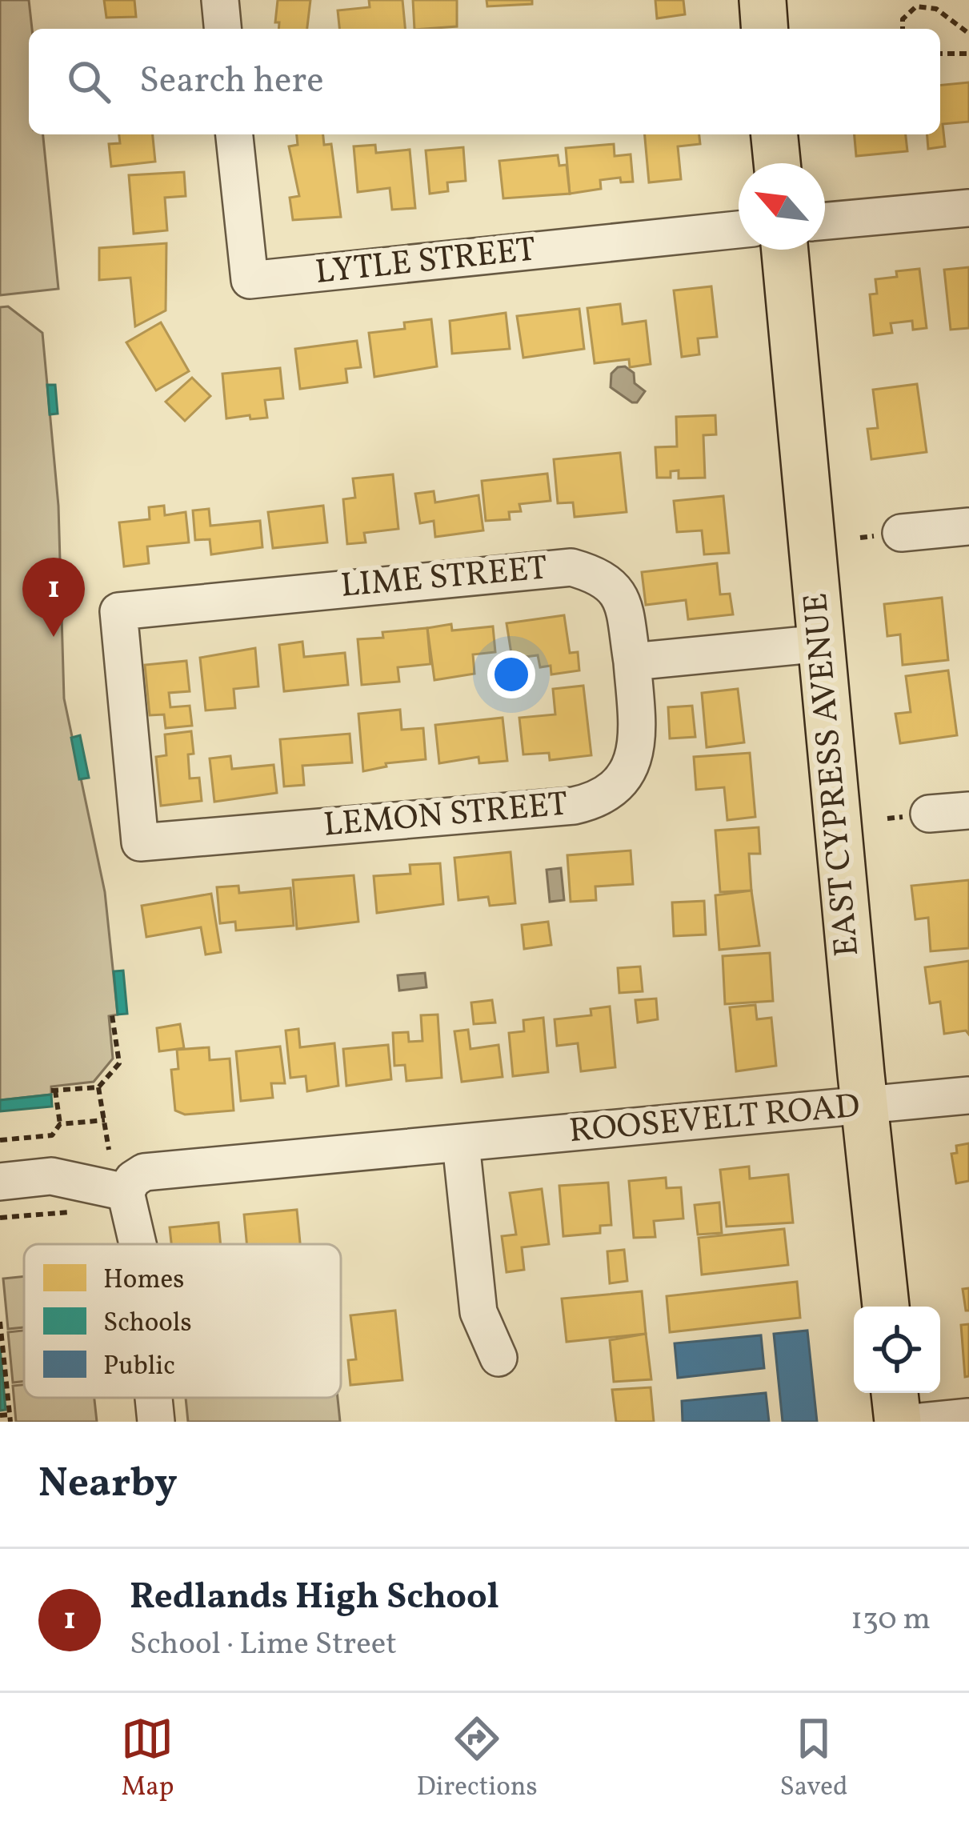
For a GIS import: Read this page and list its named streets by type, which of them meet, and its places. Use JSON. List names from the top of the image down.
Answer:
{
  "streets": {
    "main road": ["EAST CYPRESS AVENUE"],
    "street": [
      "LYTLE STREET",
      "LIME STREET",
      "LEMON STREET",
      "ROOSEVELT ROAD"
    ]
  },
  "crossings": [
    ["LIME STREET", "LEMON STREET"],
    ["EAST CYPRESS AVENUE", "ROOSEVELT ROAD"]
  ],
  "legend": ["Homes", "Schools", "Public"],
  "north": "top left",
  "page": {
    "search": "Search here",
    "pins": "1",
    "heading": "Nearby",
    "list": [
      {
        "mark": "1",
        "name": "Redlands High School",
        "note": "School · Lime Street",
        "value": "130 m"
      }
    ],
    "nav": ["Map", "Directions", "Saved"]
  }
}
